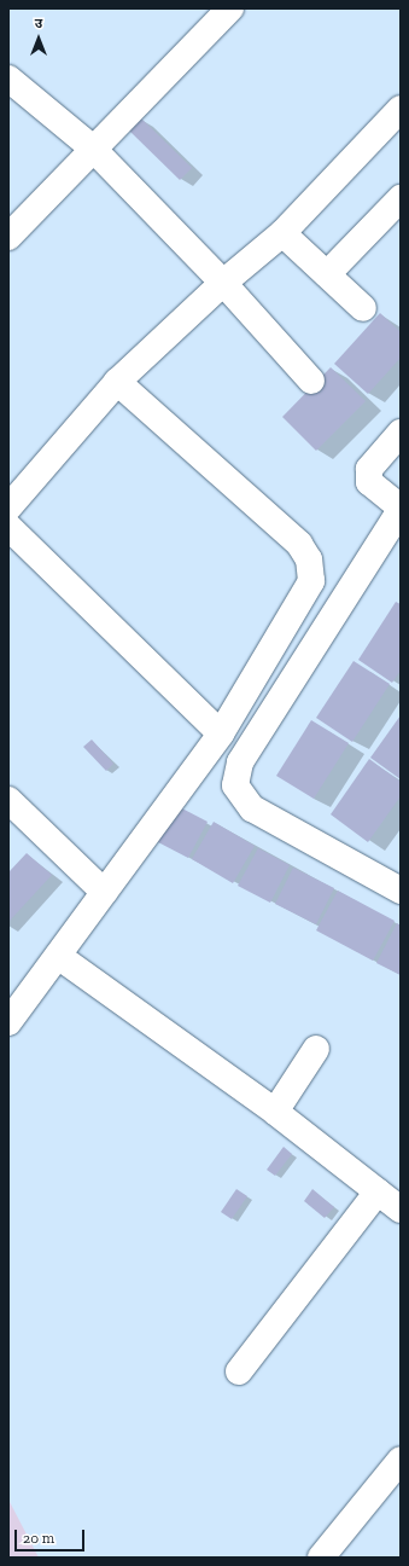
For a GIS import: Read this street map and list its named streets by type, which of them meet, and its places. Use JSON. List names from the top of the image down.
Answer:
{
  "scale_bar": "20 m",
  "north": "top"
}
